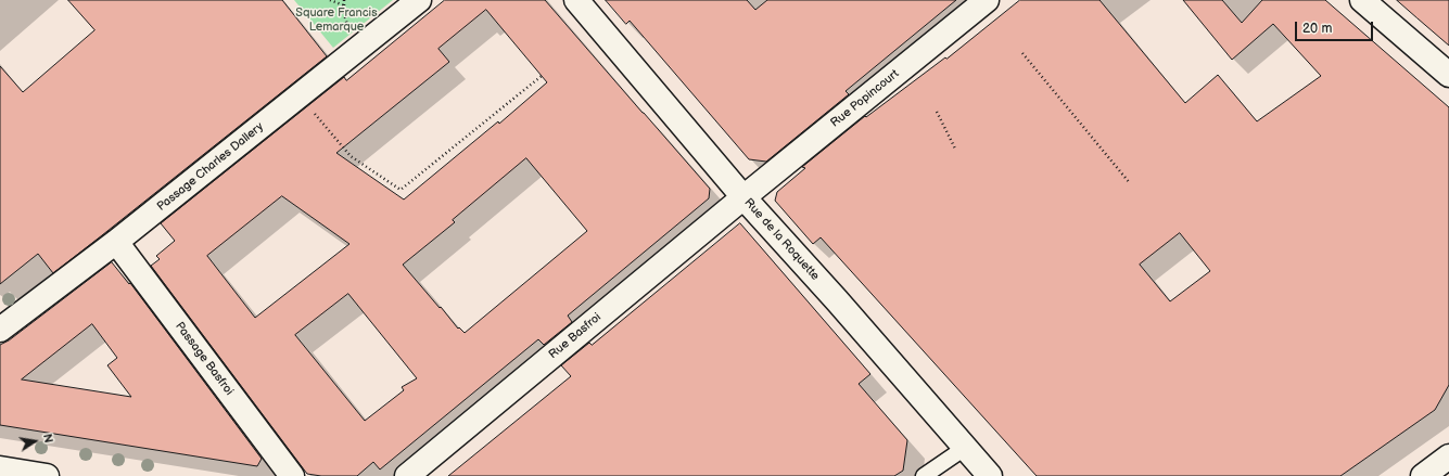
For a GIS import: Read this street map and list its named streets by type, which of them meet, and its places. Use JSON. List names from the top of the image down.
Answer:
{
  "streets": {
    "street": [
      "Rue Popincourt",
      "Passage Charles Dallery",
      "Rue de la Roquette",
      "Rue Basfroi",
      "Passage Basfroi"
    ]
  },
  "crossings": [
    ["Rue Popincourt", "Rue de la Roquette"],
    ["Rue Popincourt", "Rue Basfroi"],
    ["Passage Charles Dallery", "Passage Basfroi"],
    ["Rue de la Roquette", "Rue Basfroi"]
  ],
  "parks": ["Square Francis Lemarque"],
  "scale_bar": "20 m",
  "north": "right"
}
